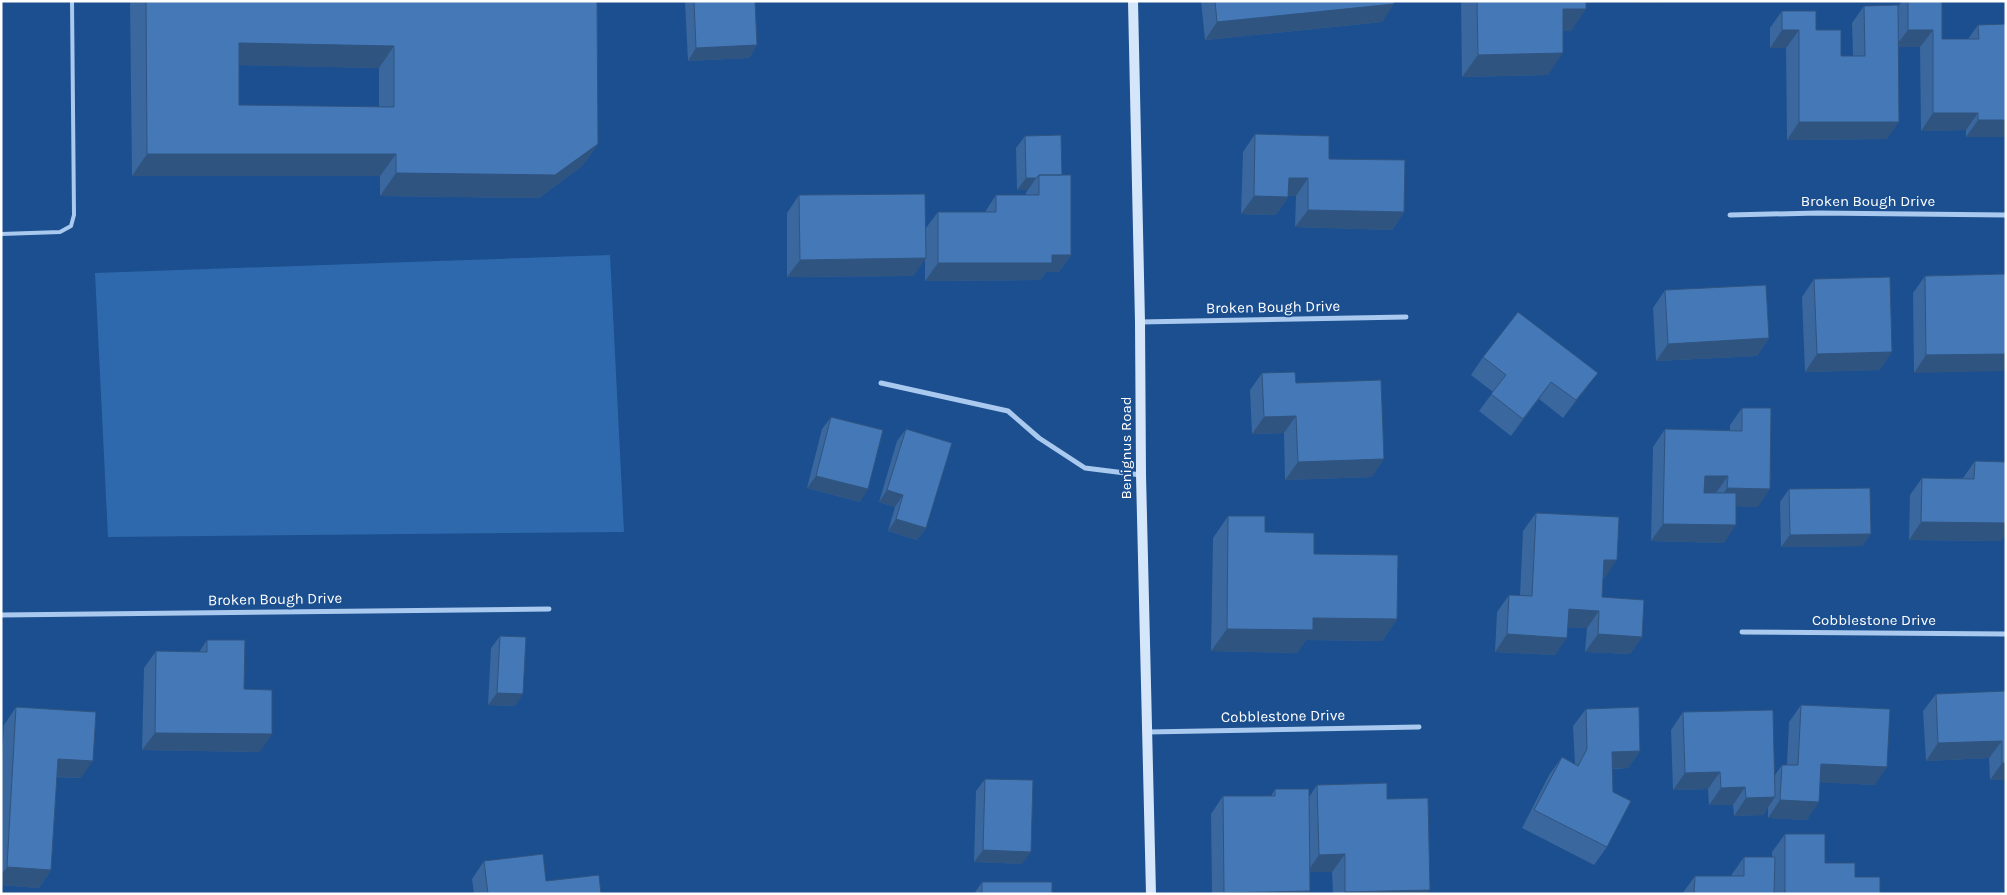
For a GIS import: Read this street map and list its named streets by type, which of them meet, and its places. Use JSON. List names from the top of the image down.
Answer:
{
  "streets": {
    "street": ["Broken Bough Drive", "Benignus Road", "Cobblestone Drive"]
  },
  "crossings": [
    ["Broken Bough Drive", "Benignus Road"],
    ["Benignus Road", "Cobblestone Drive"]
  ]
}
